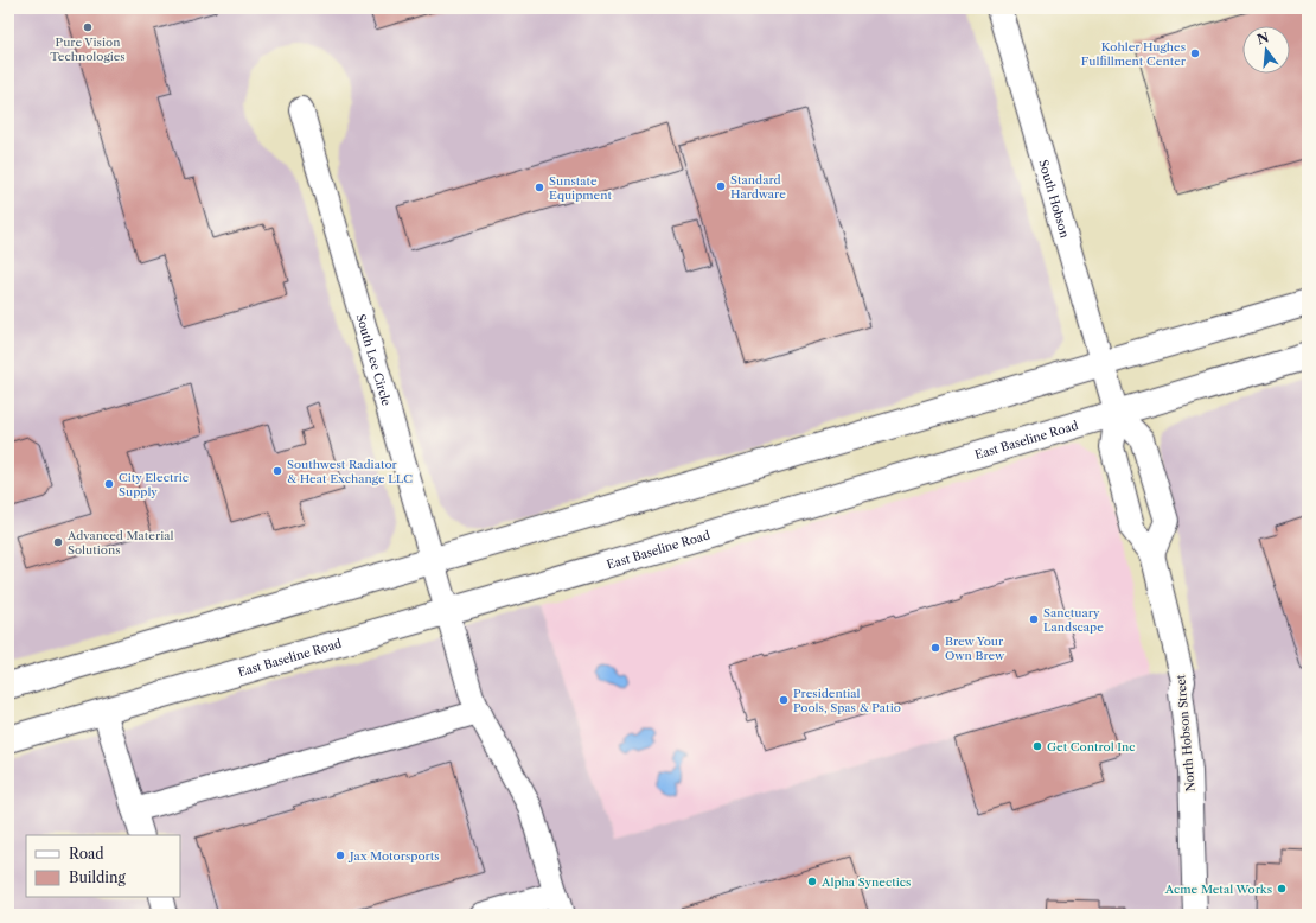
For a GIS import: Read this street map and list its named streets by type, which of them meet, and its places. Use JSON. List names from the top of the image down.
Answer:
{
  "streets": {
    "main road": ["East Baseline Road"],
    "street": ["South Hobson", "South Lee Circle", "North Hobson Street"]
  },
  "crossings": [
    ["South Hobson", "North Hobson Street"],
    ["South Lee Circle", "East Baseline Road"],
    ["East Baseline Road", "North Hobson Street"]
  ],
  "places": [
    "Pure Vision Technologies",
    "Kohler Hughes Fulfillment Center",
    "Standard Hardware",
    "Sunstate Equipment",
    "Southwest Radiator & Heat Exchange LLC",
    "City Electric Supply",
    "Advanced Material Solutions",
    "Sanctuary Landscape",
    "Brew Your Own Brew",
    "Presidential Pools, Spas & Patio",
    "Get Control Inc",
    "Jax Motorsports",
    "Alpha Synectics",
    "Acme Metal Works"
  ],
  "legend": ["Road", "Building"],
  "north": "top"
}
